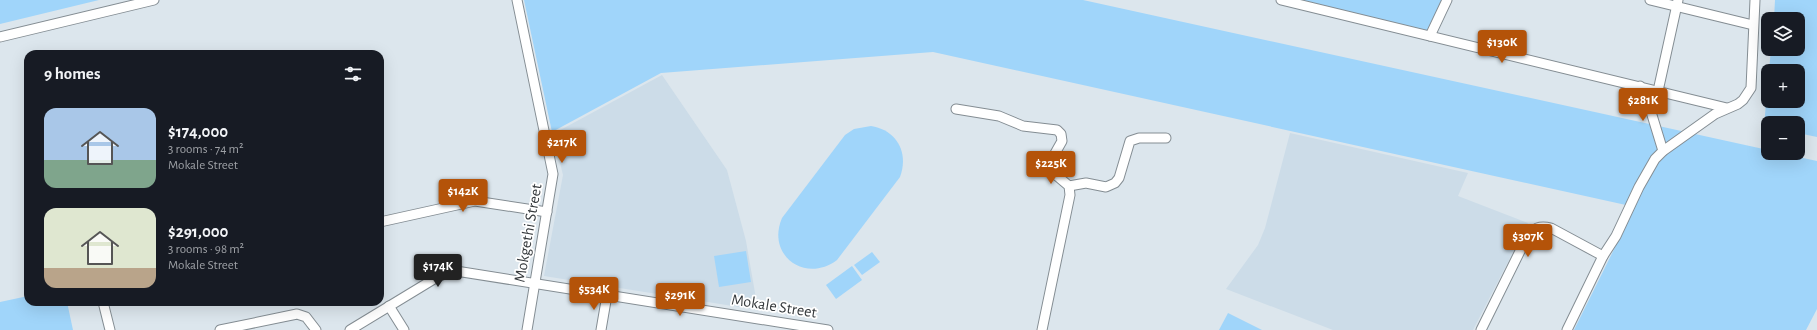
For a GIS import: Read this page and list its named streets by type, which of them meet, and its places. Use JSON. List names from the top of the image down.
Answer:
{
  "streets": {
    "street": ["Mokgethi Street", "Mokale Street"]
  },
  "crossings": [
    ["Mokgethi Street", "Mokale Street"]
  ],
  "page": {
    "map_buttons": ["+", "−"],
    "price": [
      "$130K",
      "$281K",
      "$217K",
      "$225K",
      "$142K",
      "$307K",
      "$174K",
      "$534K",
      "$291K"
    ],
    "heading": "9 homes",
    "list": [
      {
        "name": "$174,000",
        "note": "3 rooms · 74 m² · Mokale Street"
      },
      {
        "name": "$291,000",
        "note": "3 rooms · 98 m² · Mokale Street"
      }
    ]
  }
}
